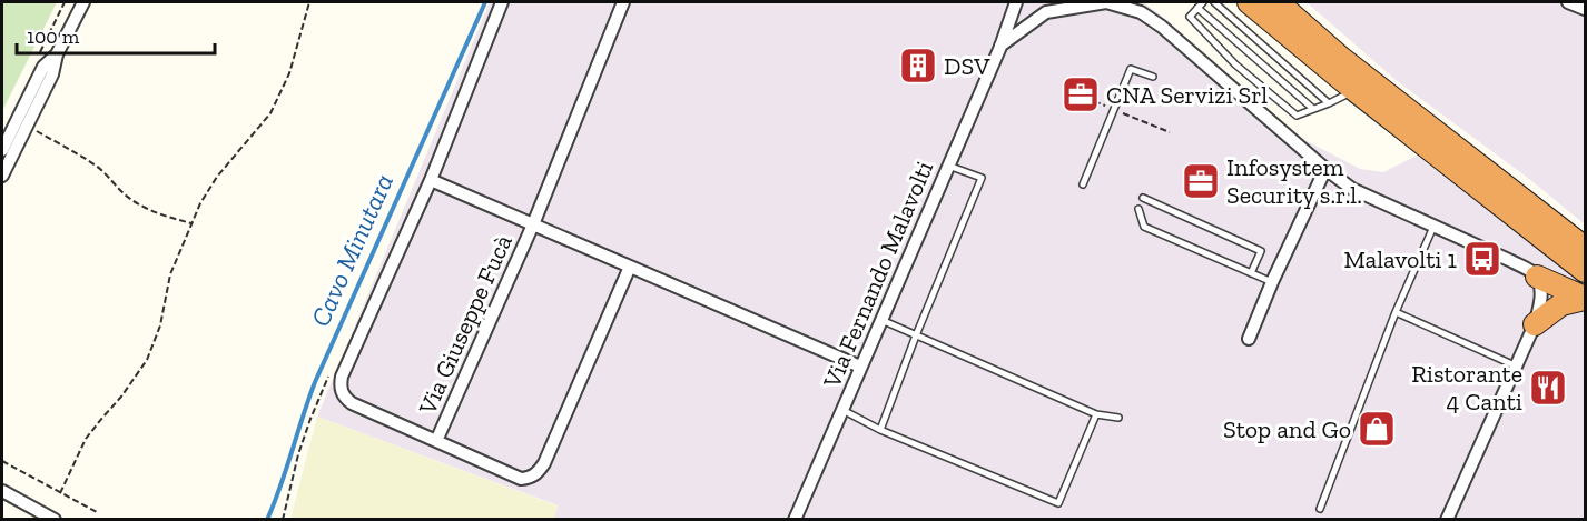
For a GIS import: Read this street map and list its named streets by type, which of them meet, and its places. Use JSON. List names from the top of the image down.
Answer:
{
  "streets": {
    "street": ["Via Fernando Malavolti", "Via Giuseppe Fucà"]
  },
  "crossings": [
    ["Via Fernando Malavolti", "Via Giuseppe Fucà"]
  ],
  "water": ["Cavo Minutara"],
  "places": {
    "building": ["DSV"],
    "office": ["CNA Servizi Srl", "Infosystem Security s.r.l."],
    "bus stop": ["Malavolti 1"],
    "restaurant": ["Ristorante 4 Canti"],
    "shop": ["Stop and Go"]
  },
  "scale_bar": "100 m"
}
